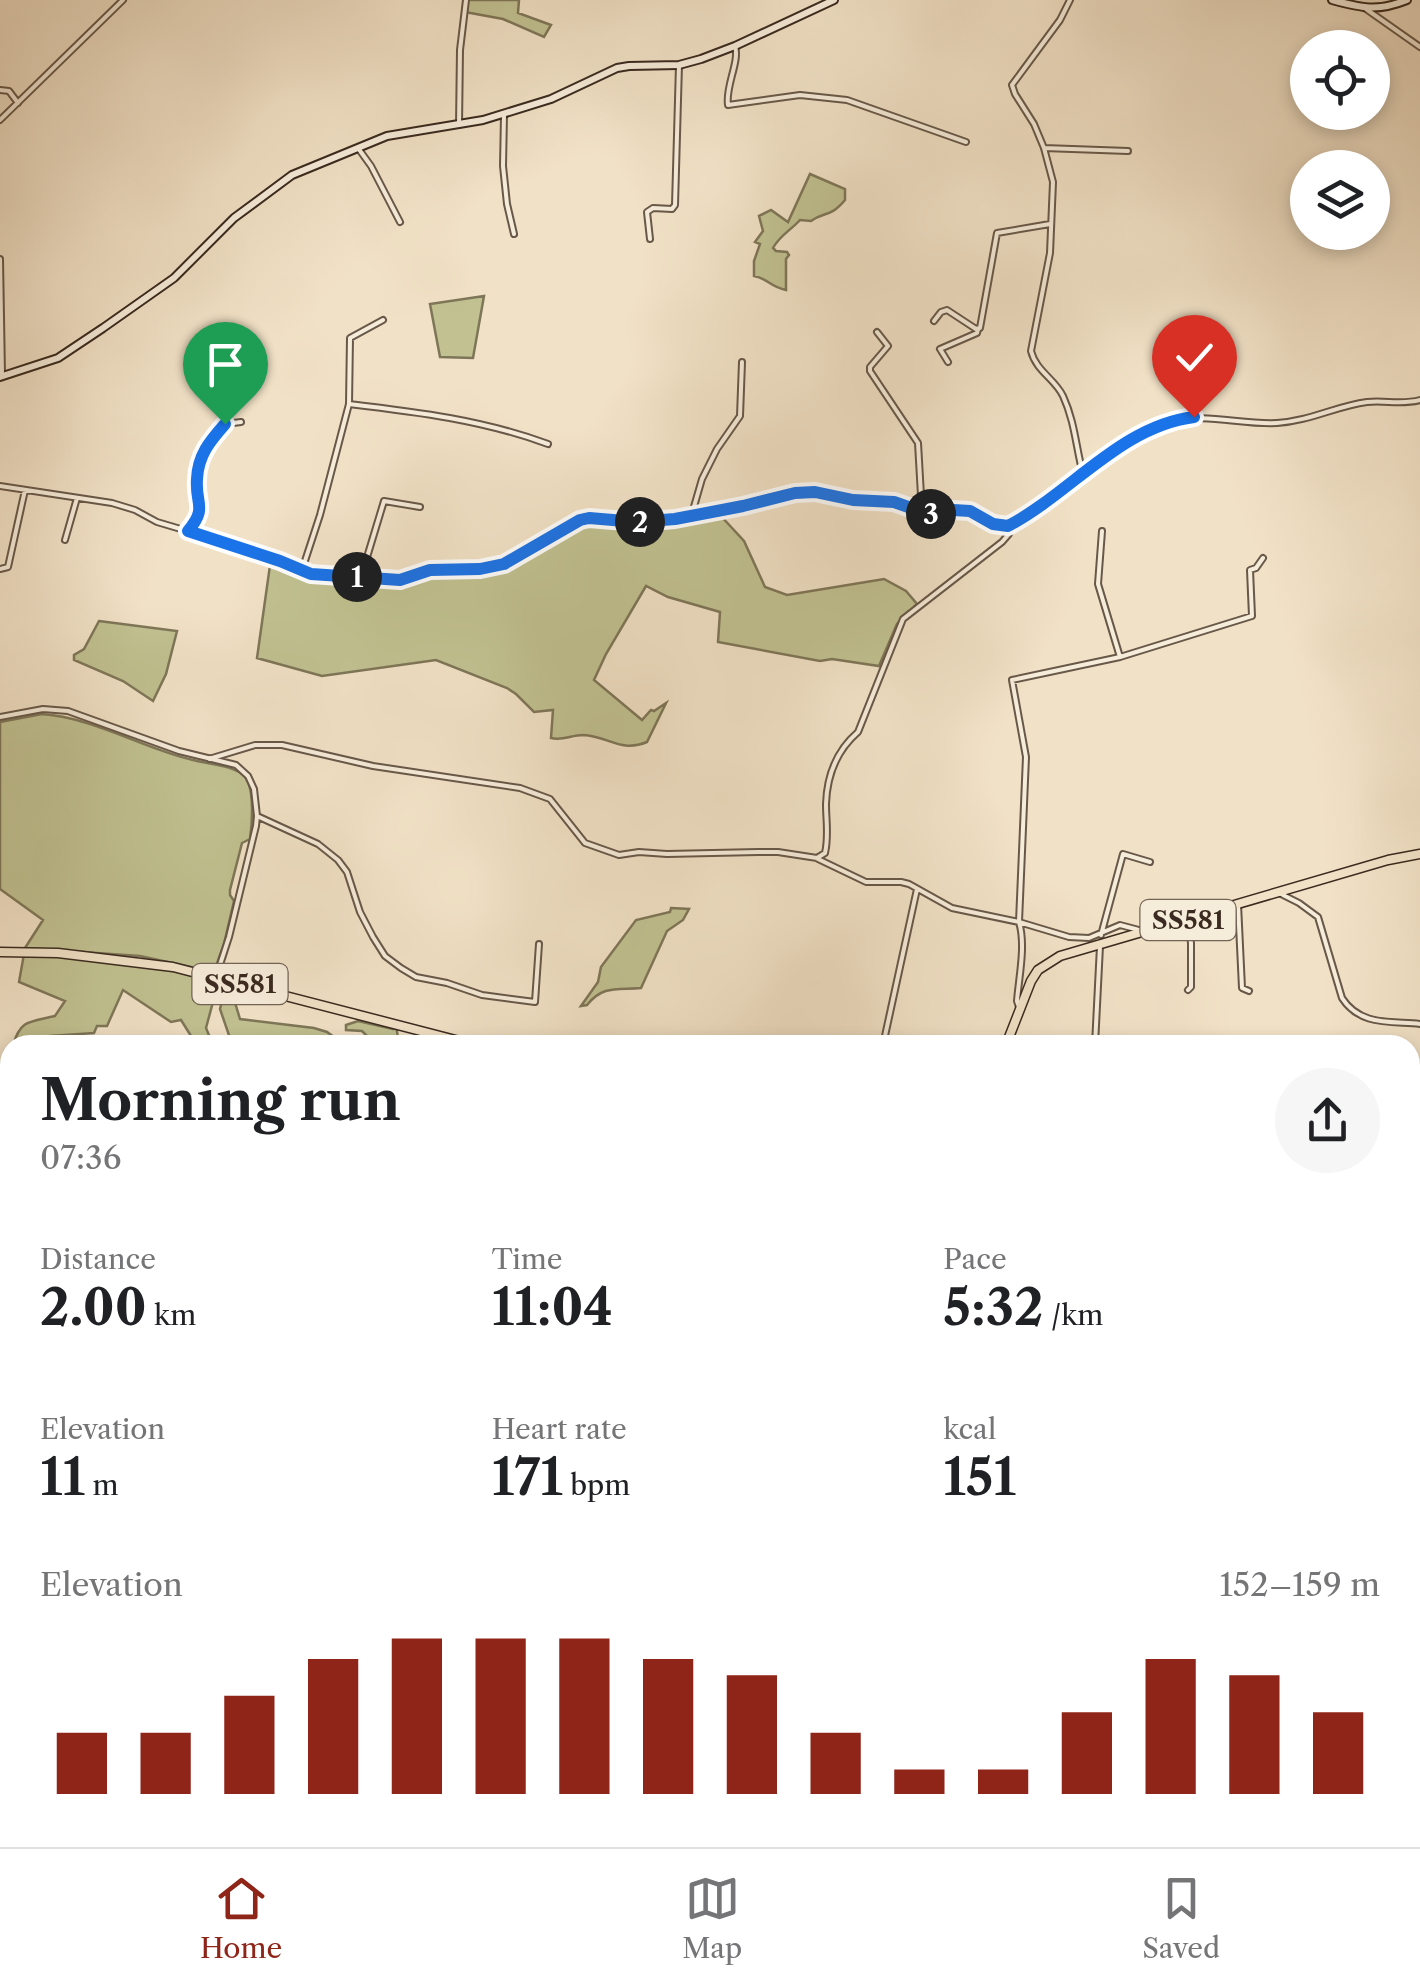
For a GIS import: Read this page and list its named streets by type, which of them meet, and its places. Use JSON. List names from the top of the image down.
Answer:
{
  "streets": {
    "main road": ["SS581"]
  },
  "page": {
    "pins": ["3", "2", "1"],
    "heading": ["Morning run", "07:36"],
    "stats": [
      ["Distance", "2.00 km"],
      ["Time", "11:04"],
      ["Pace", "5:32 /km"],
      ["Elevation", "11 m"],
      ["Heart rate", "171 bpm"],
      ["kcal", "151"]
    ],
    "chart": ["Elevation", "152–159 m"],
    "tabs": ["Home", "Map", "Saved"]
  }
}
